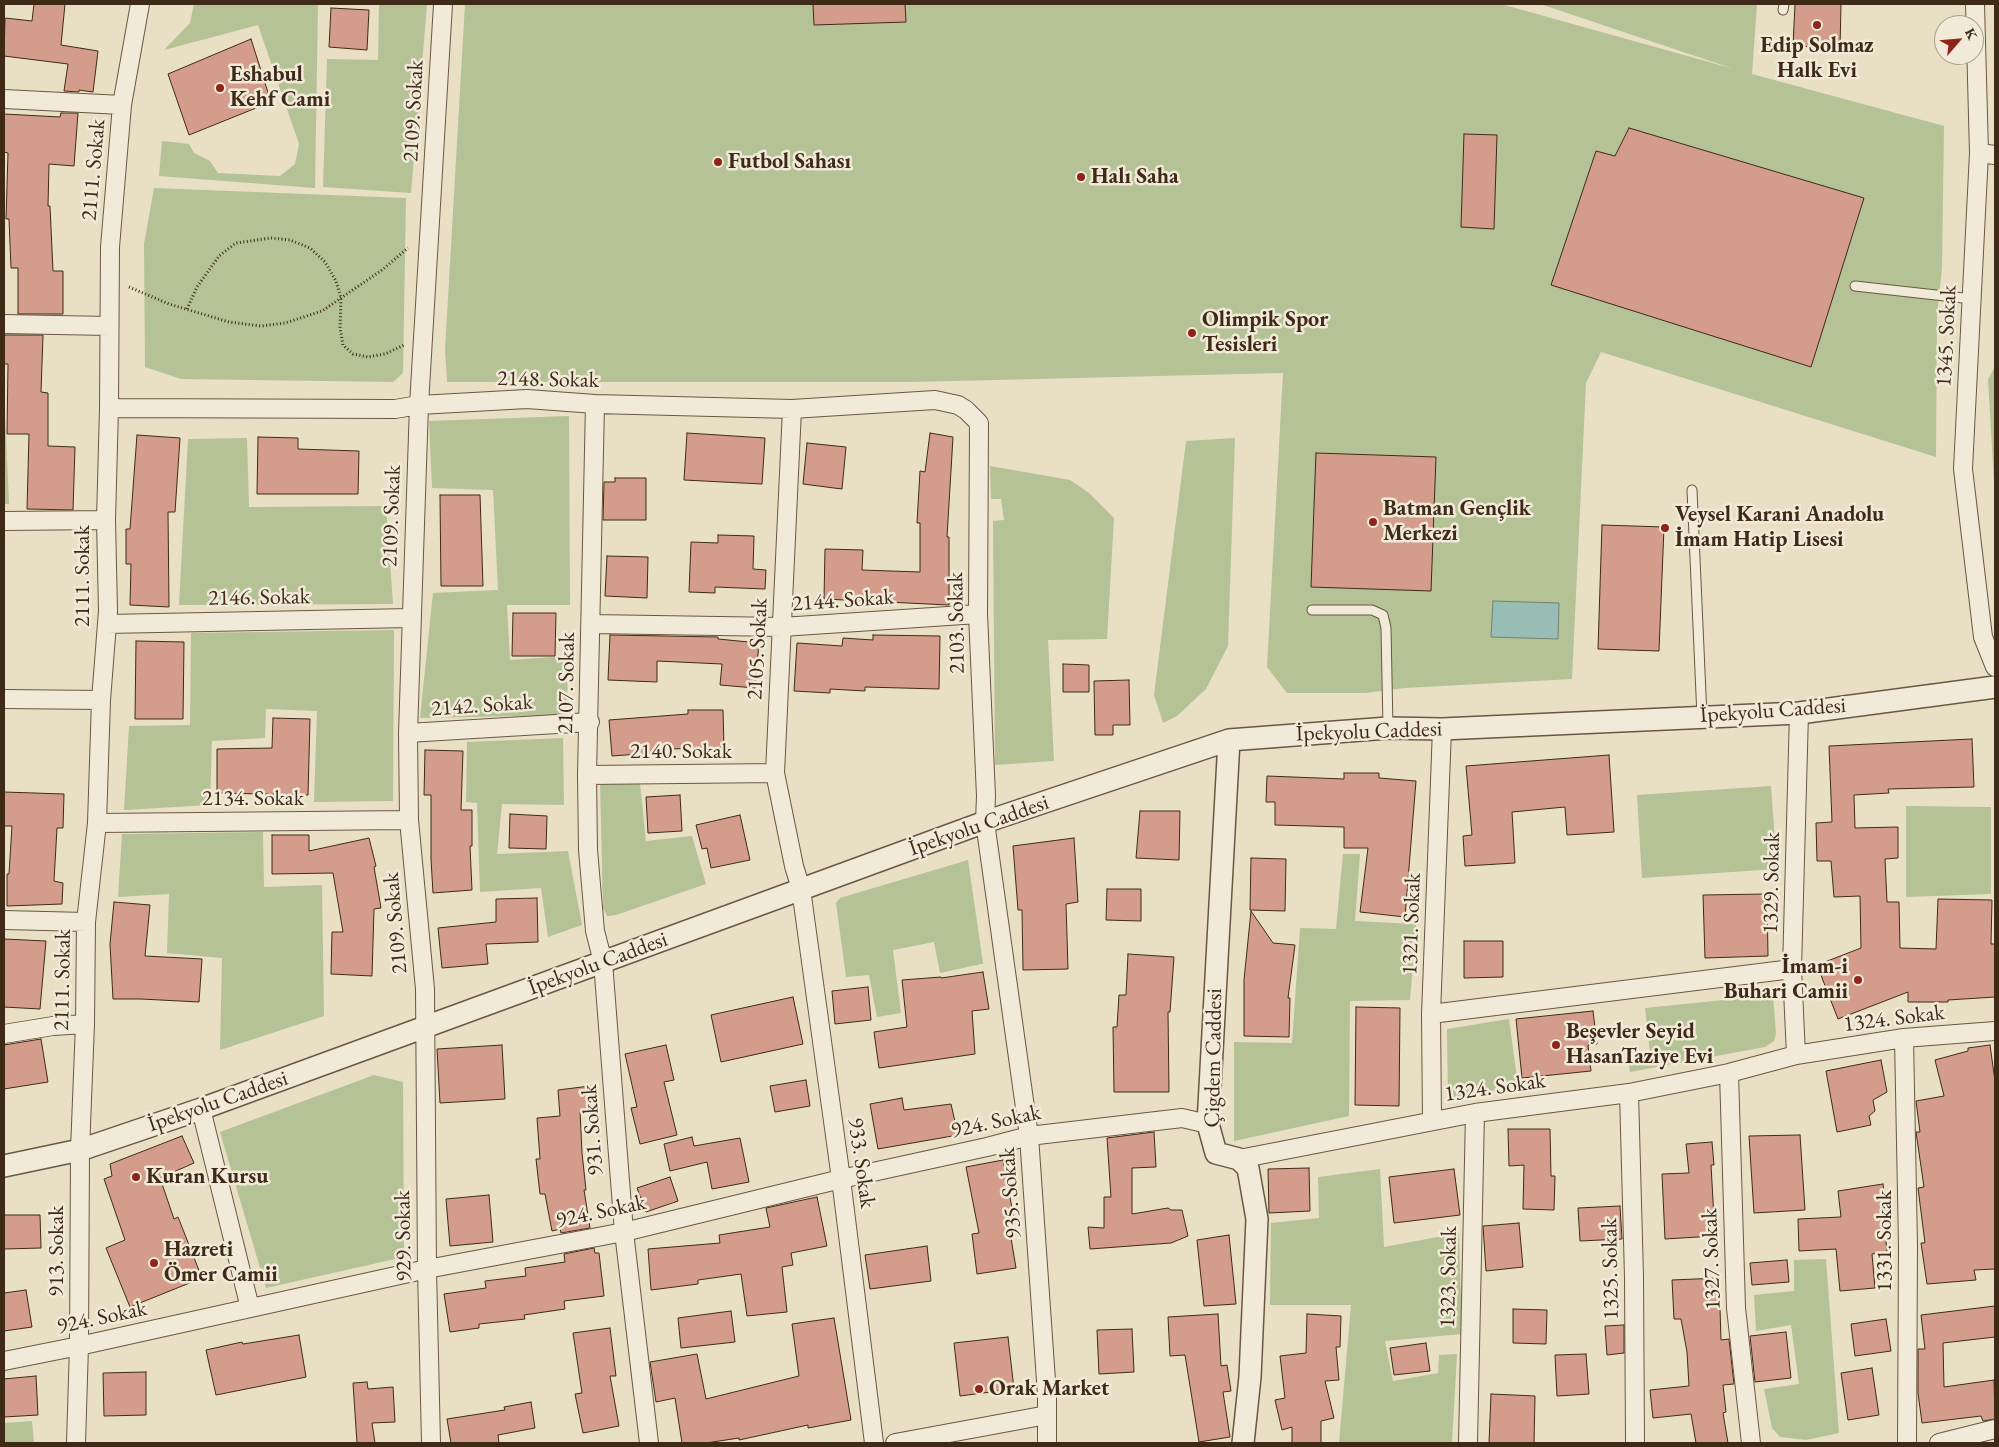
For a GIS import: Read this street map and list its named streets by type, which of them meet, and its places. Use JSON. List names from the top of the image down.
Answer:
{
  "streets": {
    "street": [
      "2109. Sokak",
      "2111. Sokak",
      "1345. Sokak",
      "2148. Sokak",
      "2146. Sokak",
      "2144. Sokak",
      "2103. Sokak",
      "2105. Sokak",
      "2107. Sokak",
      "2142. Sokak",
      "İpekyolu Caddesi",
      "2140. Sokak",
      "2134. Sokak",
      "1329. Sokak",
      "1321. Sokak",
      "1324. Sokak",
      "Çigdem Caddesi",
      "924. Sokak",
      "931. Sokak",
      "933. Sokak",
      "935. Sokak",
      "929. Sokak",
      "1331. Sokak",
      "913. Sokak",
      "1327. Sokak",
      "1325. Sokak",
      "1323. Sokak"
    ]
  },
  "crossings": [
    ["2109. Sokak", "2148. Sokak"],
    ["2109. Sokak", "2146. Sokak"],
    ["2109. Sokak", "2142. Sokak"],
    ["2109. Sokak", "İpekyolu Caddesi"],
    ["2109. Sokak", "2134. Sokak"],
    ["2109. Sokak", "929. Sokak"],
    ["2111. Sokak", "2148. Sokak"],
    ["2111. Sokak", "2146. Sokak"],
    ["2111. Sokak", "İpekyolu Caddesi"],
    ["2111. Sokak", "2134. Sokak"],
    ["2111. Sokak", "913. Sokak"],
    ["2148. Sokak", "2103. Sokak"],
    ["2148. Sokak", "2105. Sokak"],
    ["2148. Sokak", "2107. Sokak"],
    ["2144. Sokak", "2103. Sokak"],
    ["2144. Sokak", "2105. Sokak"],
    ["2144. Sokak", "2107. Sokak"],
    ["2103. Sokak", "İpekyolu Caddesi"],
    ["2103. Sokak", "935. Sokak"],
    ["2105. Sokak", "İpekyolu Caddesi"],
    ["2105. Sokak", "2140. Sokak"],
    ["2105. Sokak", "933. Sokak"],
    ["2107. Sokak", "2142. Sokak"],
    ["2107. Sokak", "İpekyolu Caddesi"],
    ["2107. Sokak", "2140. Sokak"],
    ["2107. Sokak", "931. Sokak"],
    ["İpekyolu Caddesi", "1329. Sokak"],
    ["İpekyolu Caddesi", "1321. Sokak"],
    ["İpekyolu Caddesi", "Çigdem Caddesi"],
    ["İpekyolu Caddesi", "931. Sokak"],
    ["İpekyolu Caddesi", "933. Sokak"],
    ["İpekyolu Caddesi", "935. Sokak"],
    ["İpekyolu Caddesi", "929. Sokak"],
    ["İpekyolu Caddesi", "913. Sokak"],
    ["1329. Sokak", "1324. Sokak"],
    ["1321. Sokak", "1324. Sokak"],
    ["1324. Sokak", "Çigdem Caddesi"],
    ["1324. Sokak", "1331. Sokak"],
    ["1324. Sokak", "1327. Sokak"],
    ["1324. Sokak", "1325. Sokak"],
    ["1324. Sokak", "1323. Sokak"],
    ["Çigdem Caddesi", "924. Sokak"],
    ["924. Sokak", "931. Sokak"],
    ["924. Sokak", "933. Sokak"],
    ["924. Sokak", "935. Sokak"],
    ["924. Sokak", "929. Sokak"],
    ["924. Sokak", "913. Sokak"]
  ],
  "places": [
    "Edip Solmaz Halk Evi",
    "Eshabul Kehf Cami",
    "Futbol Sahası",
    "Halı Saha",
    "Olimpik Spor Tesisleri",
    "Batman Gençlik Merkezi",
    "Veysel Karani Anadolu İmam Hatip Lisesi",
    "İmam-i Buhari Camii",
    "Beşevler Seyid HasanTaziye Evi",
    "Kuran Kursu",
    "Hazreti Ömer Camii",
    "Orak Market"
  ],
  "north": "top right"
}
